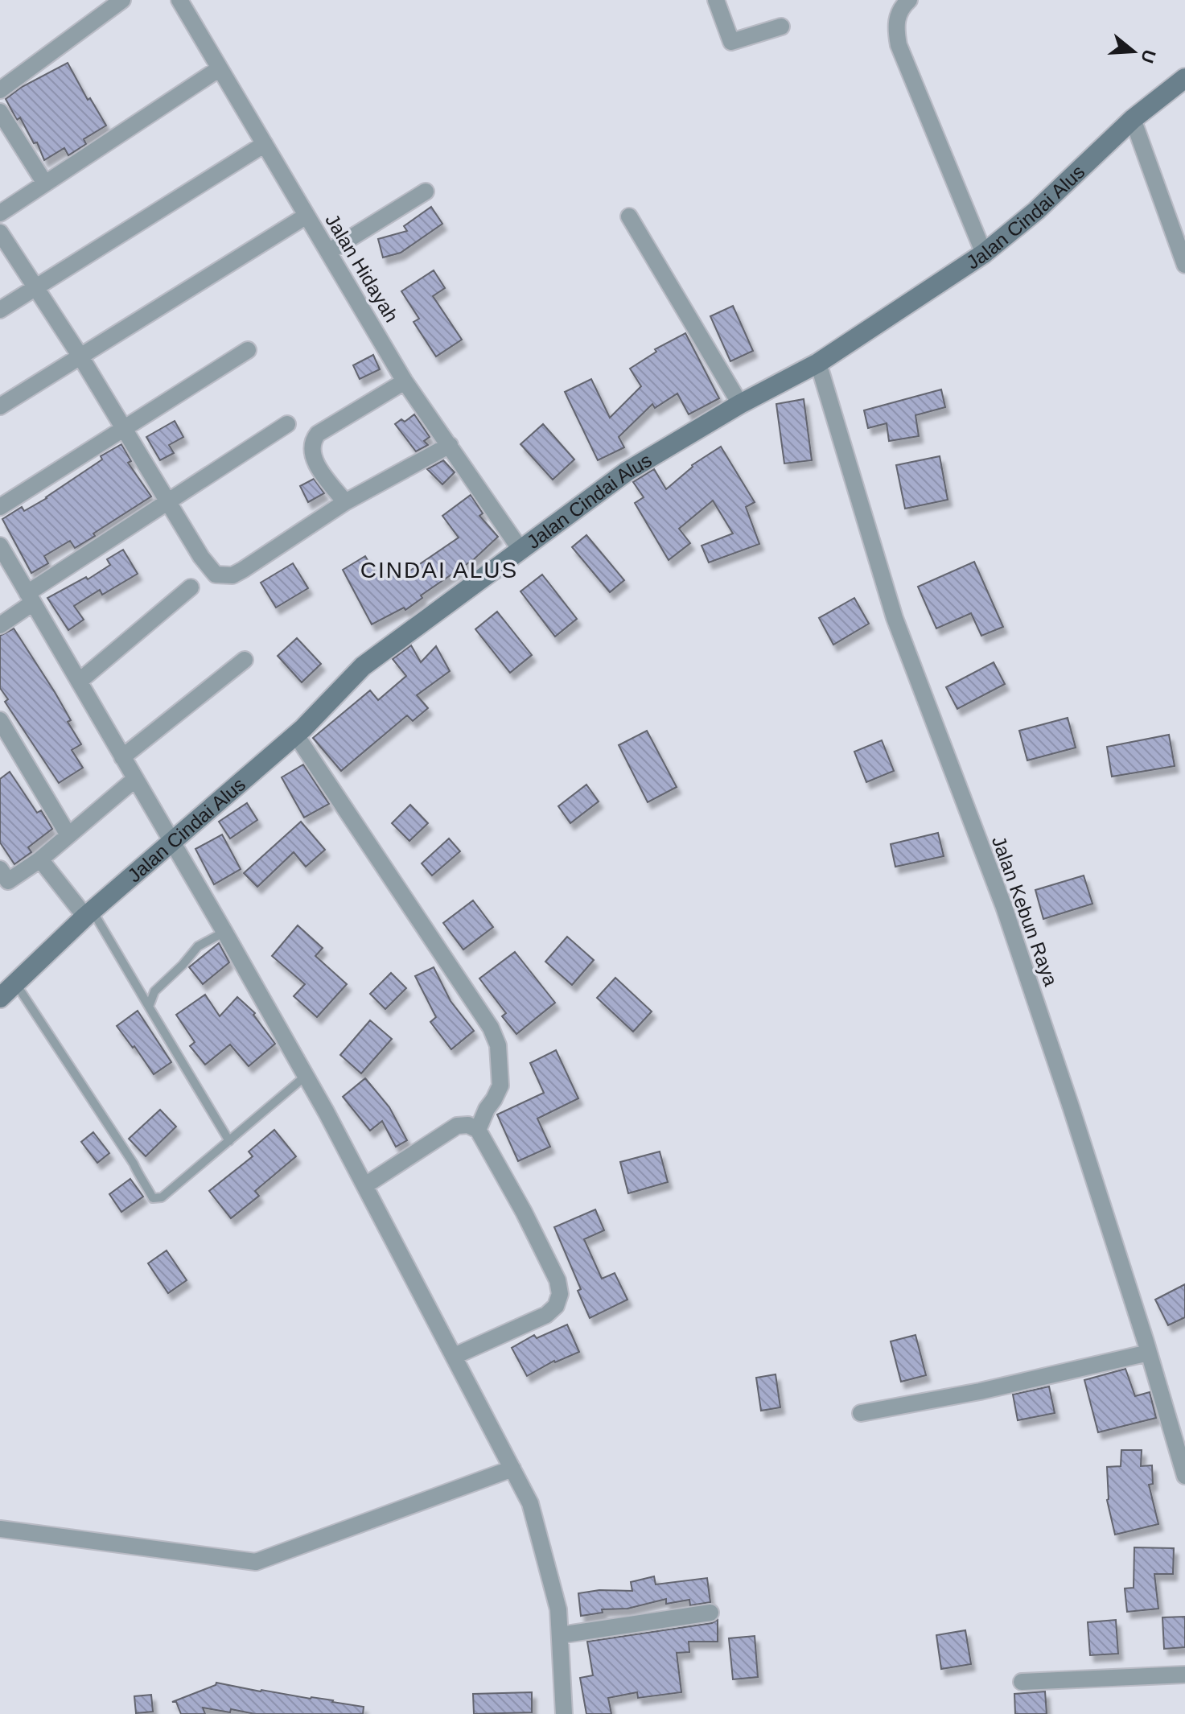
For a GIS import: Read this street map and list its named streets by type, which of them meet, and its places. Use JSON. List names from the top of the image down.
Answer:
{
  "streets": {
    "street": ["Jalan Cindai Alus", "Jalan Hidayah", "Jalan Kebun Raya"]
  },
  "crossings": [
    ["Jalan Cindai Alus", "Jalan Hidayah"],
    ["Jalan Cindai Alus", "Jalan Kebun Raya"]
  ],
  "districts": ["CINDAI ALUS"],
  "north": "right"
}
